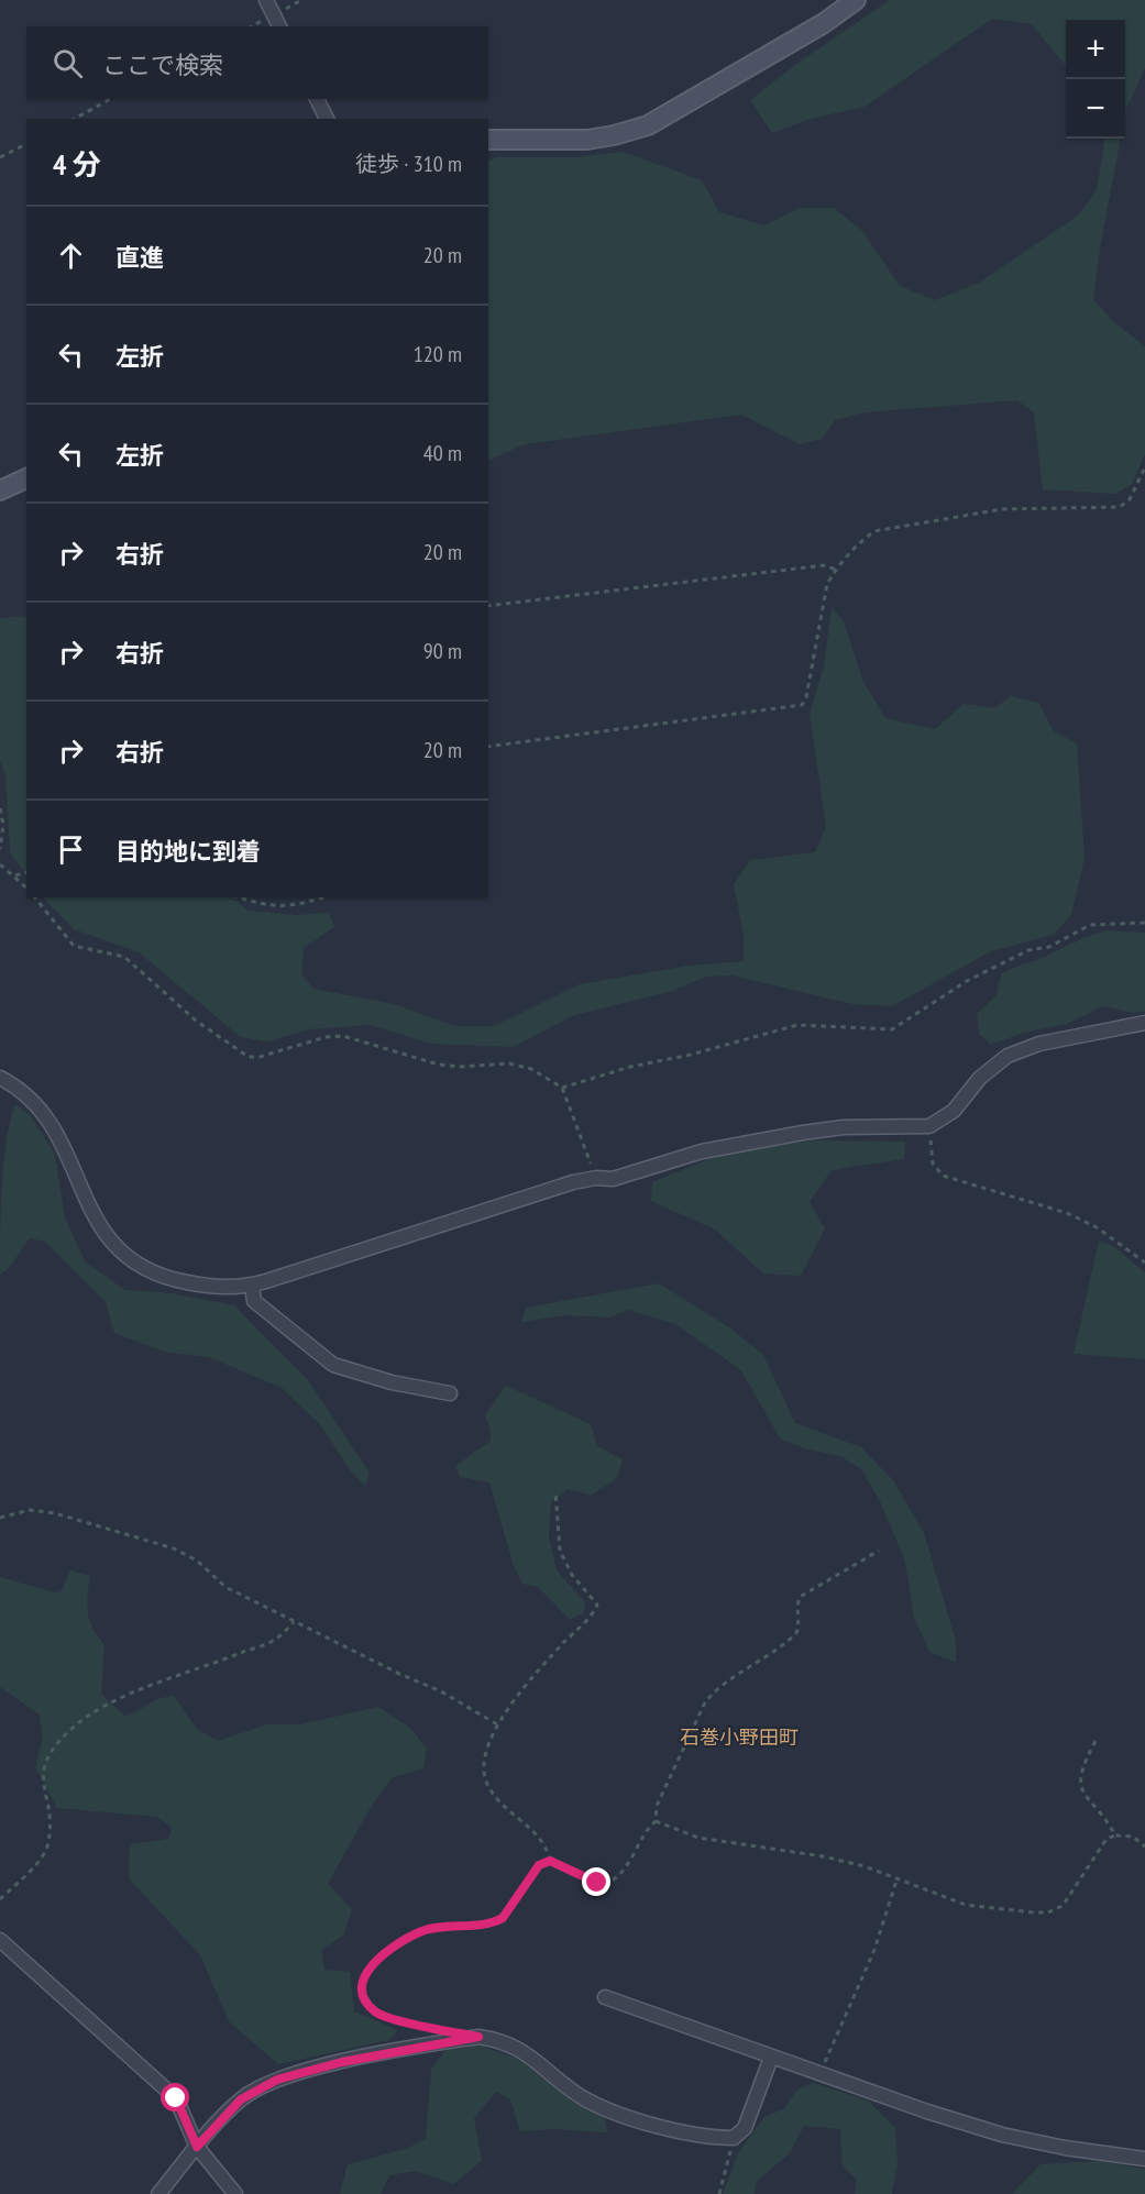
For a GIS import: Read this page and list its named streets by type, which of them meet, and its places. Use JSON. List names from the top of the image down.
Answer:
{
  "districts": ["石巻小野田町"],
  "page": {
    "map_buttons": ["+", "−"],
    "search": "ここで検索",
    "heading": ["4 分", "徒歩 · 310 m"],
    "list": [
      ["直進", "20 m"],
      ["左折", "120 m"],
      ["左折", "40 m"],
      ["右折", "20 m"],
      ["右折", "90 m"],
      ["右折", "20 m"],
      "目的地に到着"
    ]
  }
}
